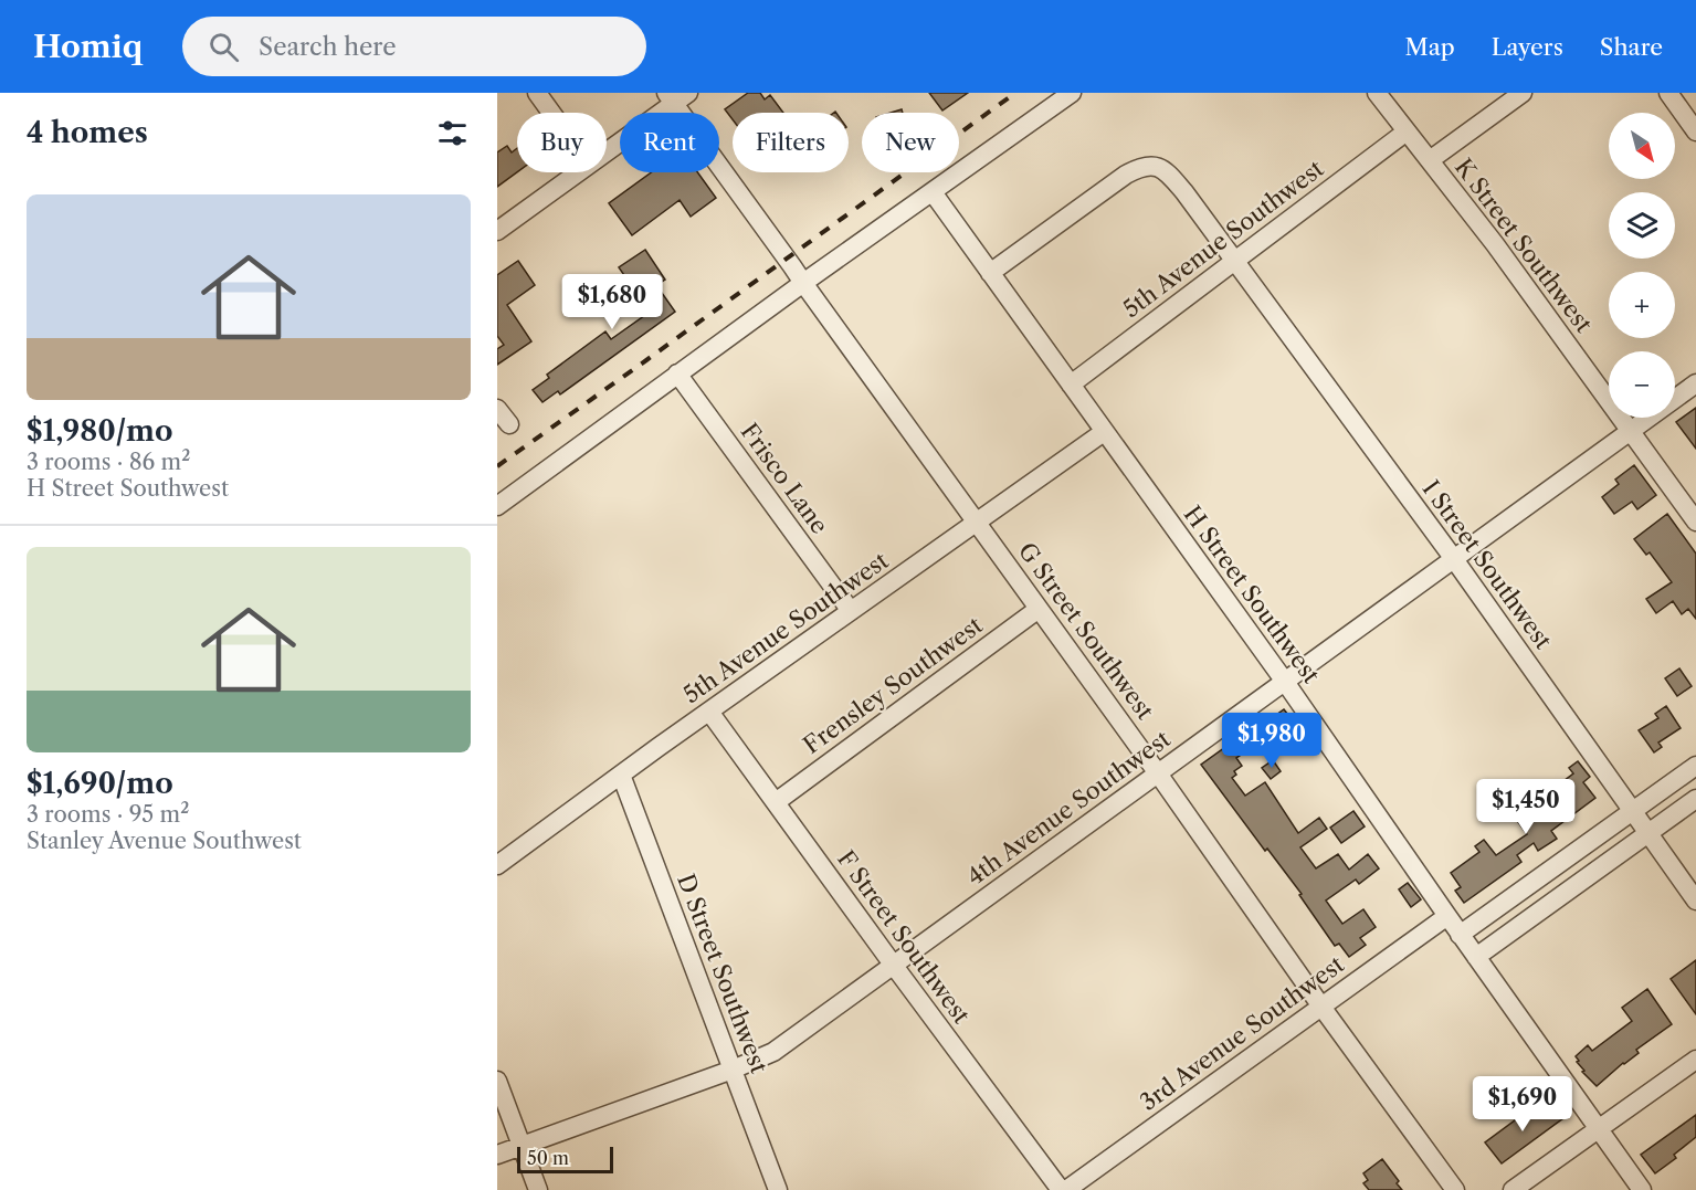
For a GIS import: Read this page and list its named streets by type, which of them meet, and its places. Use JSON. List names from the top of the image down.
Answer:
{
  "streets": {
    "street": [
      "5th Avenue Southwest",
      "K Street Southwest",
      "Frisco Lane",
      "I Street Southwest",
      "H Street Southwest",
      "G Street Southwest",
      "Frensley Southwest",
      "4th Avenue Southwest",
      "F Street Southwest",
      "D Street Southwest",
      "3rd Avenue Southwest"
    ]
  },
  "crossings": [
    ["5th Avenue Southwest", "K Street Southwest"],
    ["5th Avenue Southwest", "Frisco Lane"],
    ["5th Avenue Southwest", "I Street Southwest"],
    ["5th Avenue Southwest", "H Street Southwest"],
    ["5th Avenue Southwest", "G Street Southwest"],
    ["5th Avenue Southwest", "F Street Southwest"],
    ["5th Avenue Southwest", "D Street Southwest"],
    ["K Street Southwest", "4th Avenue Southwest"],
    ["I Street Southwest", "H Street Southwest"],
    ["I Street Southwest", "4th Avenue Southwest"],
    ["H Street Southwest", "4th Avenue Southwest"],
    ["H Street Southwest", "3rd Avenue Southwest"],
    ["G Street Southwest", "Frensley Southwest"],
    ["G Street Southwest", "4th Avenue Southwest"],
    ["G Street Southwest", "3rd Avenue Southwest"],
    ["Frensley Southwest", "F Street Southwest"],
    ["4th Avenue Southwest", "F Street Southwest"],
    ["4th Avenue Southwest", "D Street Southwest"]
  ],
  "scale_bar": "50 m",
  "north": "bottom right",
  "page": {
    "header": "Homiq",
    "search": "Search here",
    "nav": ["Map", "Layers", "Share"],
    "heading": "4 homes",
    "map_buttons": ["+", "−"],
    "chip": [
      "Buy",
      "Rent",
      "Filters",
      "New"
    ],
    "list": [
      {
        "name": "$1,980/mo",
        "note": "3 rooms · 86 m² · H Street Southwest"
      },
      {
        "name": "$1,690/mo",
        "note": "3 rooms · 95 m² · Stanley Avenue Southwest"
      }
    ],
    "price": [
      "$1,680",
      "$1,980",
      "$1,450",
      "$1,690"
    ],
    "scale": "50 m"
  }
}
